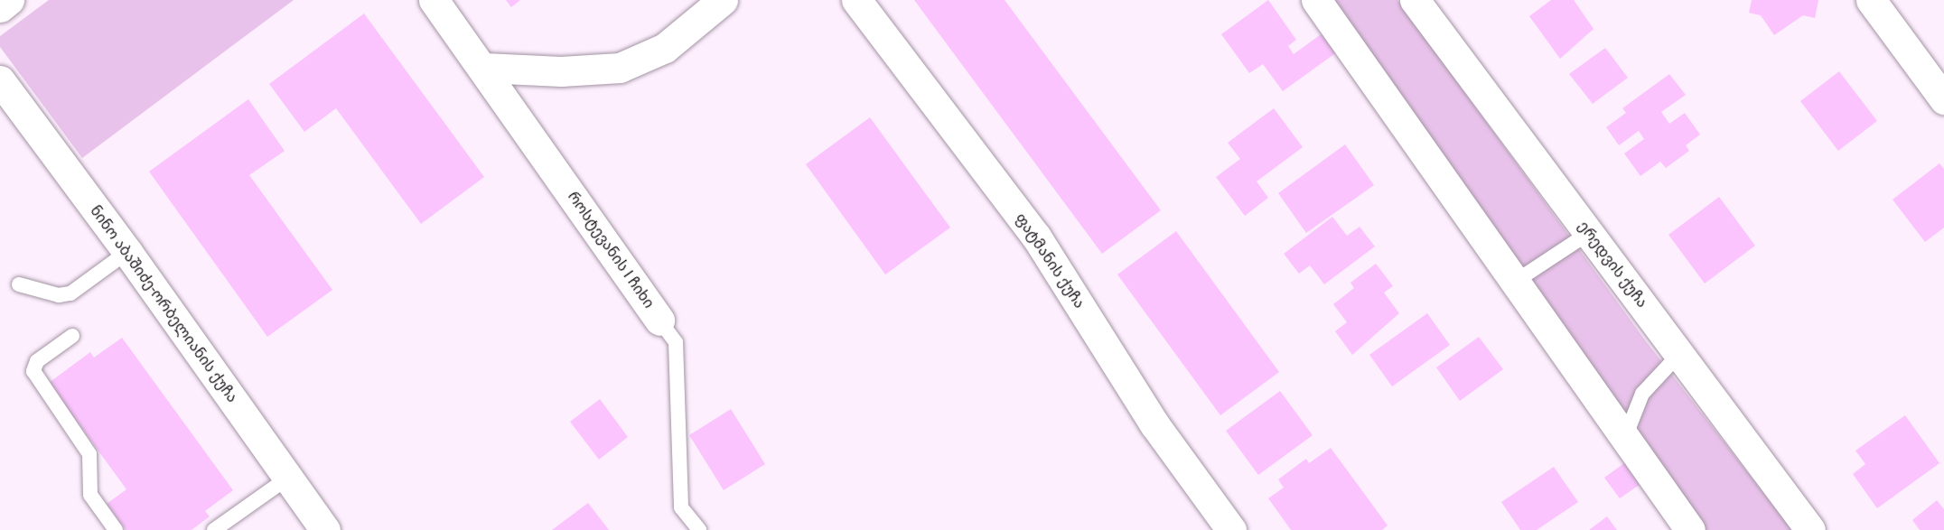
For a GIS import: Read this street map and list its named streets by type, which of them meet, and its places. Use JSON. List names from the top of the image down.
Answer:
{
  "streets": {
    "street": [
      "როსტევანის I ჩიხი",
      "ფატმანის ქუჩა",
      "ერედვის ქუჩა",
      "ნინო აბაშიძე-ორბელიანის ქუჩა"
    ]
  }
}
